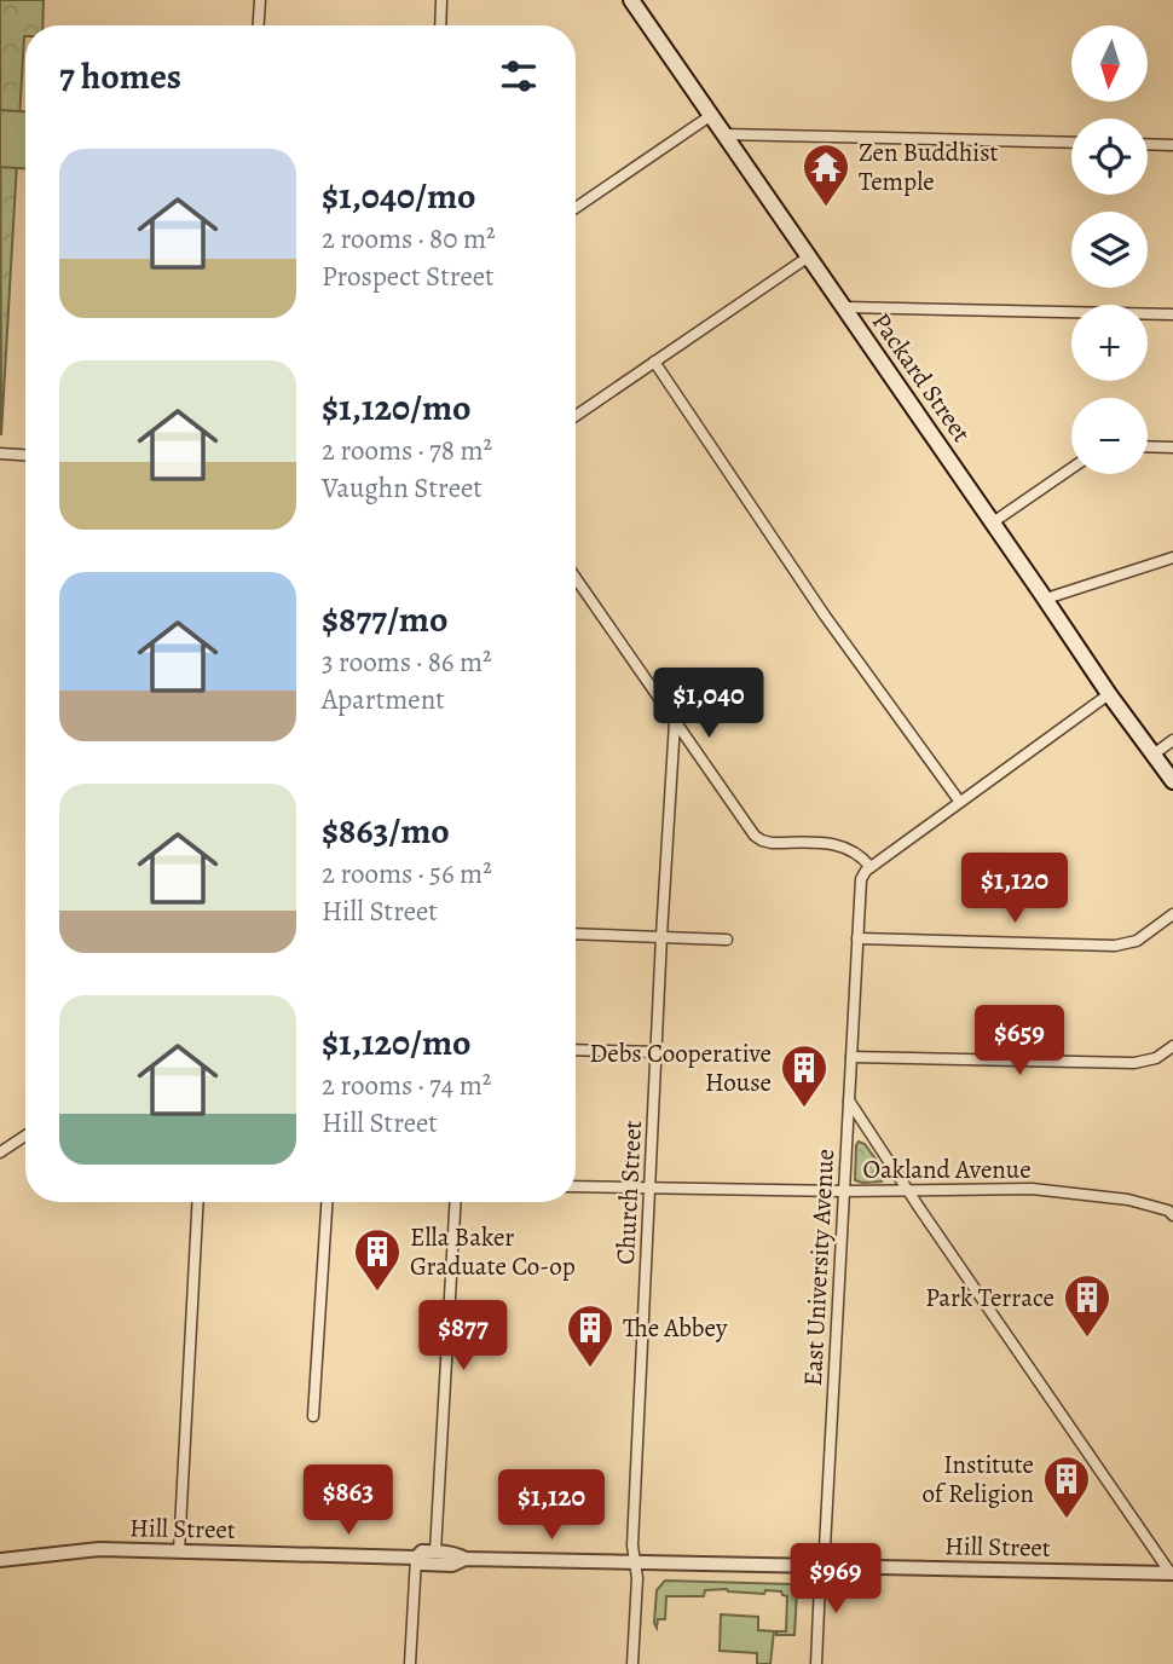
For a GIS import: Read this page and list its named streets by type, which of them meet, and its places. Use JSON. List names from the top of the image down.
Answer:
{
  "streets": {
    "main road": ["Packard Street"],
    "street": [
      "Oakland Avenue",
      "Church Street",
      "East University Avenue",
      "Hill Street"
    ]
  },
  "crossings": [
    ["Oakland Avenue", "Church Street"],
    ["Oakland Avenue", "East University Avenue"],
    ["Church Street", "Hill Street"],
    ["East University Avenue", "Hill Street"]
  ],
  "places": {
    "temple": ["Zen Buddhist Temple"],
    "building": [
      "Debs Cooperative House",
      "Ella Baker Graduate Co-op",
      "Park Terrace",
      "The Abbey",
      "Institute of Religion"
    ]
  },
  "north": "bottom",
  "page": {
    "map_buttons": ["+", "−"],
    "heading": "7 homes",
    "list": [
      {
        "name": "$1,040/mo",
        "note": "2 rooms · 80 m² · Prospect Street"
      },
      {
        "name": "$1,120/mo",
        "note": "2 rooms · 78 m² · Vaughn Street"
      },
      {
        "name": "$877/mo",
        "note": "3 rooms · 86 m² · Apartment"
      },
      {
        "name": "$863/mo",
        "note": "2 rooms · 56 m² · Hill Street"
      },
      {
        "name": "$1,120/mo",
        "note": "2 rooms · 74 m² · Hill Street"
      }
    ],
    "price": [
      "$1,040",
      "$1,120",
      "$659",
      "$877",
      "$863",
      "$1,120",
      "$969"
    ]
  }
}
